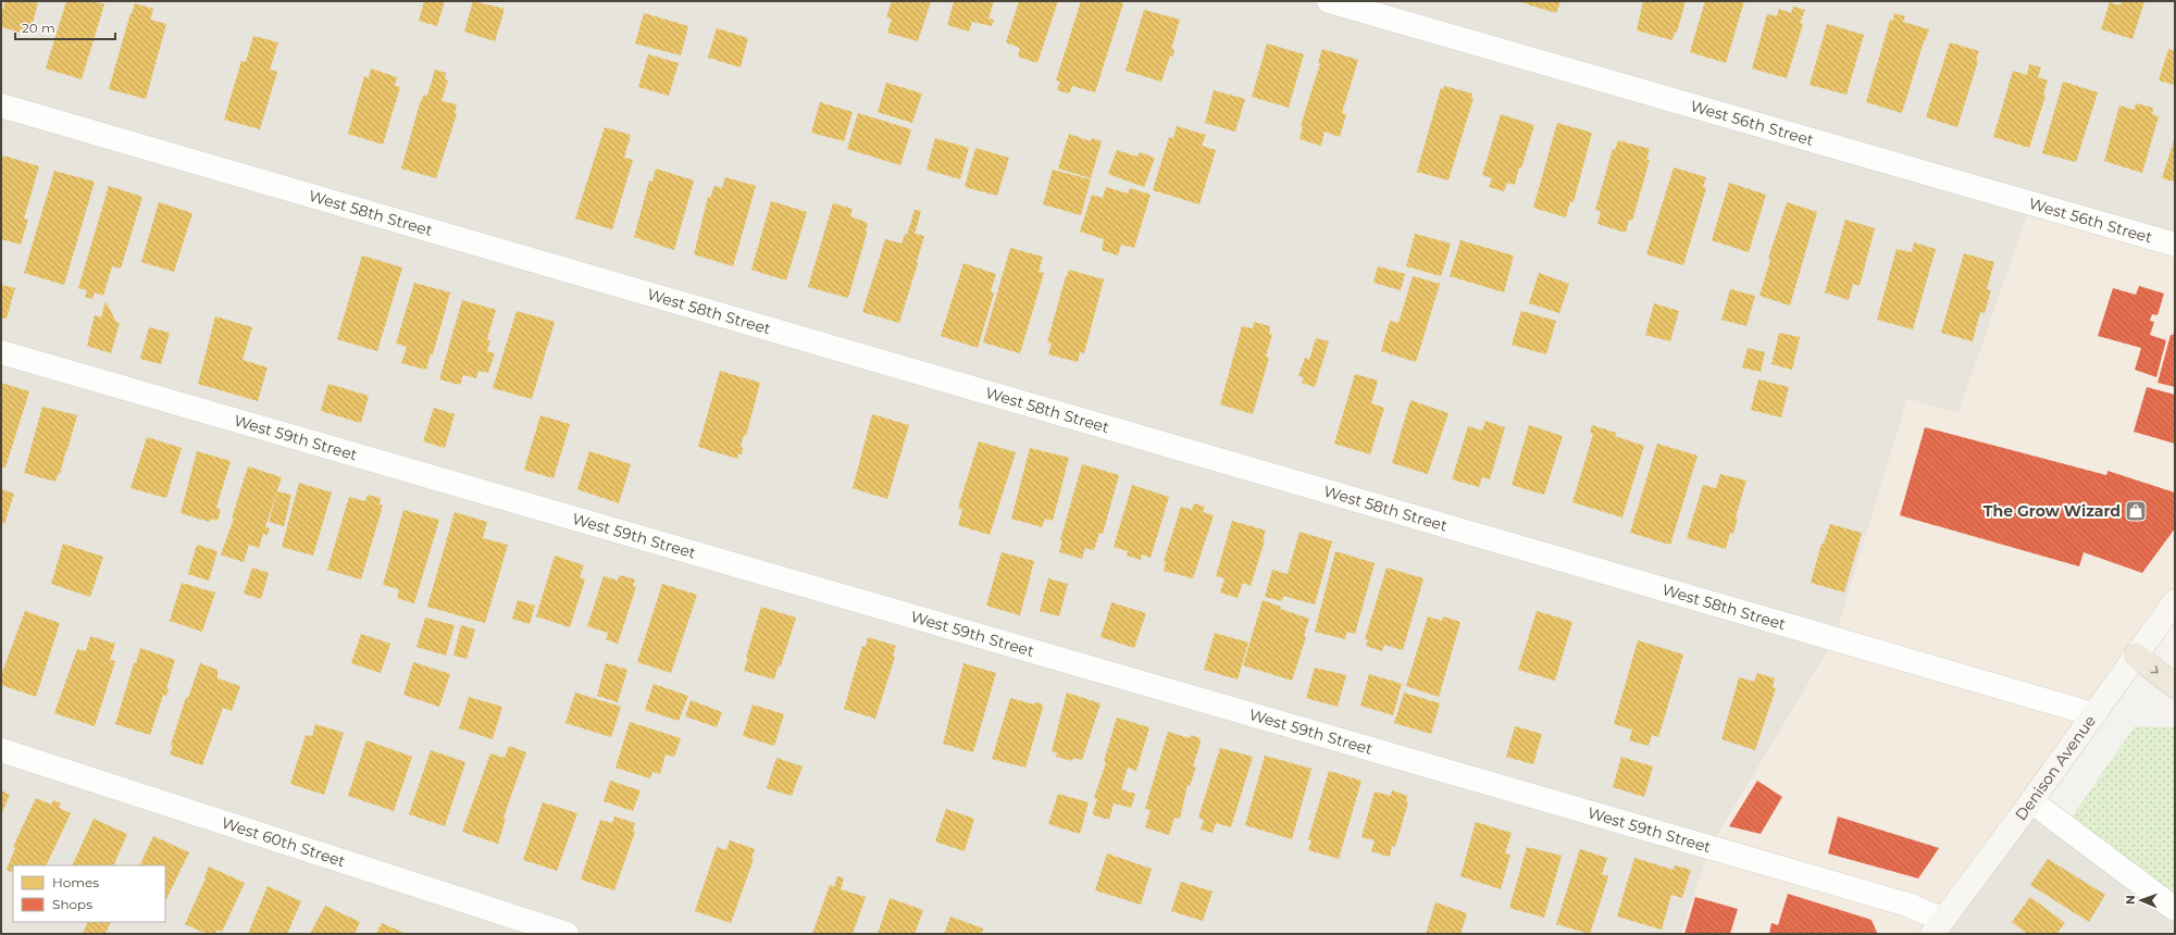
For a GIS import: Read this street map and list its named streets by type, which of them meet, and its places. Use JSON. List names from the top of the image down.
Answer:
{
  "streets": {
    "main road": ["Denison Avenue"],
    "street": [
      "West 56th Street",
      "West 58th Street",
      "West 59th Street",
      "West 60th Street"
    ]
  },
  "crossings": [
    ["West 58th Street", "Denison Avenue"],
    ["West 59th Street", "Denison Avenue"]
  ],
  "places": {
    "shop": ["The Grow Wizard"]
  },
  "legend": ["Homes", "Shops"],
  "scale_bar": "20 m",
  "north": "left"
}
